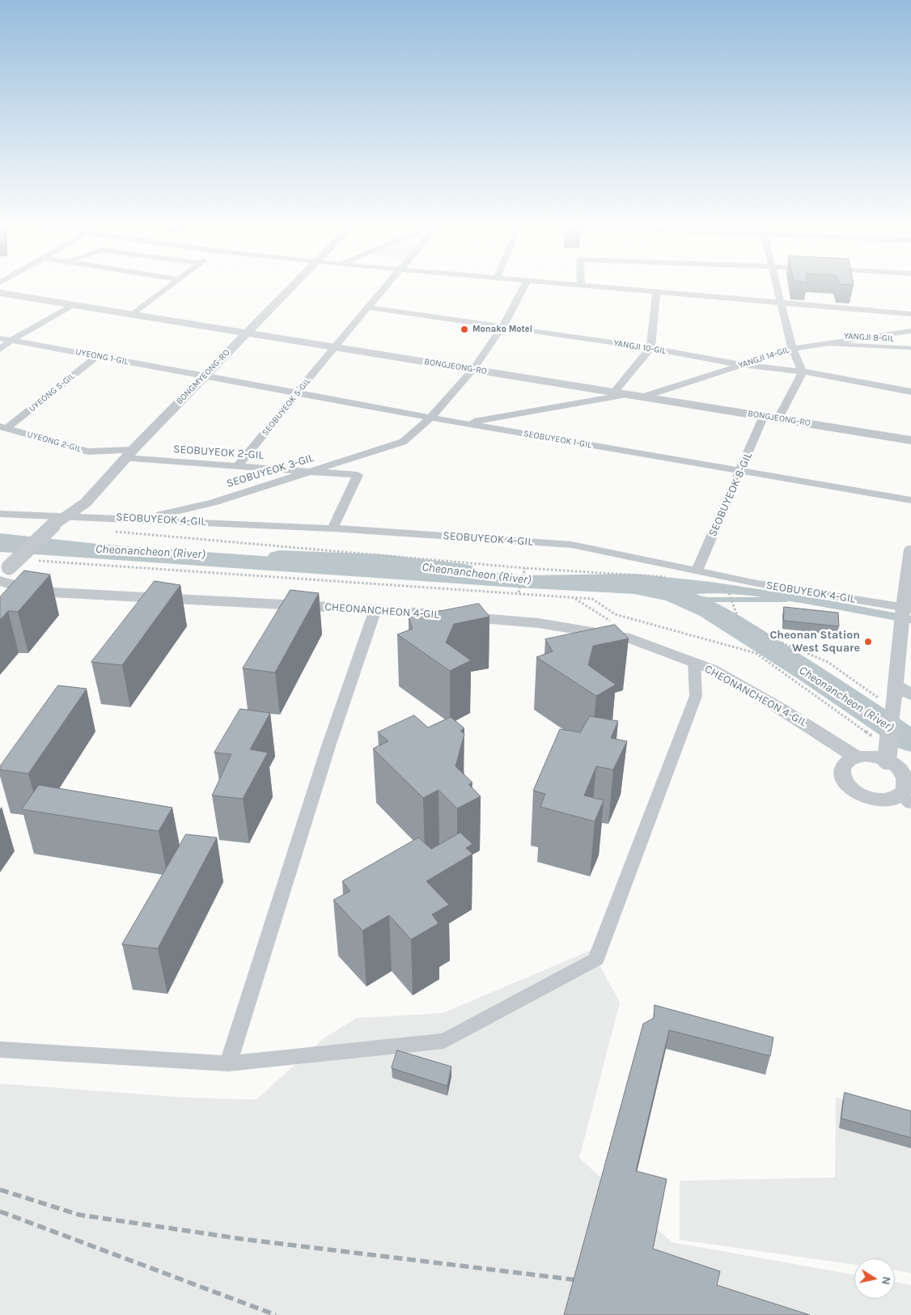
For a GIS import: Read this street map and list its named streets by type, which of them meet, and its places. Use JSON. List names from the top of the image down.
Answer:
{
  "streets": {
    "street": [
      "YANGJI 10-GIL",
      "UYEONG 1-GIL",
      "YANGJI 14-GIL",
      "BONGJEONG-RO",
      "BONGMYEONG-RO",
      "UYEONG 5-GIL",
      "SEOBUYEOK 5-GIL",
      "SEOBUYEOK 1-GIL",
      "UYEONG 2-GIL",
      "SEOBUYEOK 2-GIL",
      "SEOBUYEOK 3-GIL",
      "SEOBUYEOK 8-GIL",
      "SEOBUYEOK 4-GIL",
      "CHEONANCHEON 4-GIL"
    ],
    "lane": ["YANGJI 8-GIL"]
  },
  "crossings": [
    ["YANGJI 8-GIL", "YANGJI 14-GIL"],
    ["YANGJI 10-GIL", "YANGJI 14-GIL"],
    ["YANGJI 10-GIL", "SEOBUYEOK 5-GIL"],
    ["UYEONG 1-GIL", "BONGMYEONG-RO"],
    ["UYEONG 1-GIL", "UYEONG 5-GIL"],
    ["UYEONG 1-GIL", "SEOBUYEOK 1-GIL"],
    ["YANGJI 14-GIL", "BONGJEONG-RO"],
    ["BONGJEONG-RO", "BONGMYEONG-RO"],
    ["BONGJEONG-RO", "SEOBUYEOK 5-GIL"],
    ["BONGJEONG-RO", "SEOBUYEOK 8-GIL"],
    ["BONGMYEONG-RO", "SEOBUYEOK 1-GIL"],
    ["BONGMYEONG-RO", "UYEONG 2-GIL"],
    ["BONGMYEONG-RO", "SEOBUYEOK 2-GIL"],
    ["BONGMYEONG-RO", "SEOBUYEOK 4-GIL"],
    ["BONGMYEONG-RO", "CHEONANCHEON 4-GIL"],
    ["UYEONG 5-GIL", "UYEONG 2-GIL"],
    ["SEOBUYEOK 5-GIL", "SEOBUYEOK 1-GIL"],
    ["SEOBUYEOK 5-GIL", "SEOBUYEOK 2-GIL"],
    ["SEOBUYEOK 1-GIL", "SEOBUYEOK 3-GIL"],
    ["SEOBUYEOK 1-GIL", "SEOBUYEOK 8-GIL"],
    ["UYEONG 2-GIL", "SEOBUYEOK 2-GIL"],
    ["SEOBUYEOK 2-GIL", "SEOBUYEOK 3-GIL"],
    ["SEOBUYEOK 2-GIL", "SEOBUYEOK 4-GIL"],
    ["SEOBUYEOK 3-GIL", "SEOBUYEOK 4-GIL"],
    ["SEOBUYEOK 8-GIL", "SEOBUYEOK 4-GIL"]
  ],
  "water": ["Cheonancheon (River)"],
  "places": ["Monako Motel", "Cheonan Station West Square"],
  "north": "right"
}
